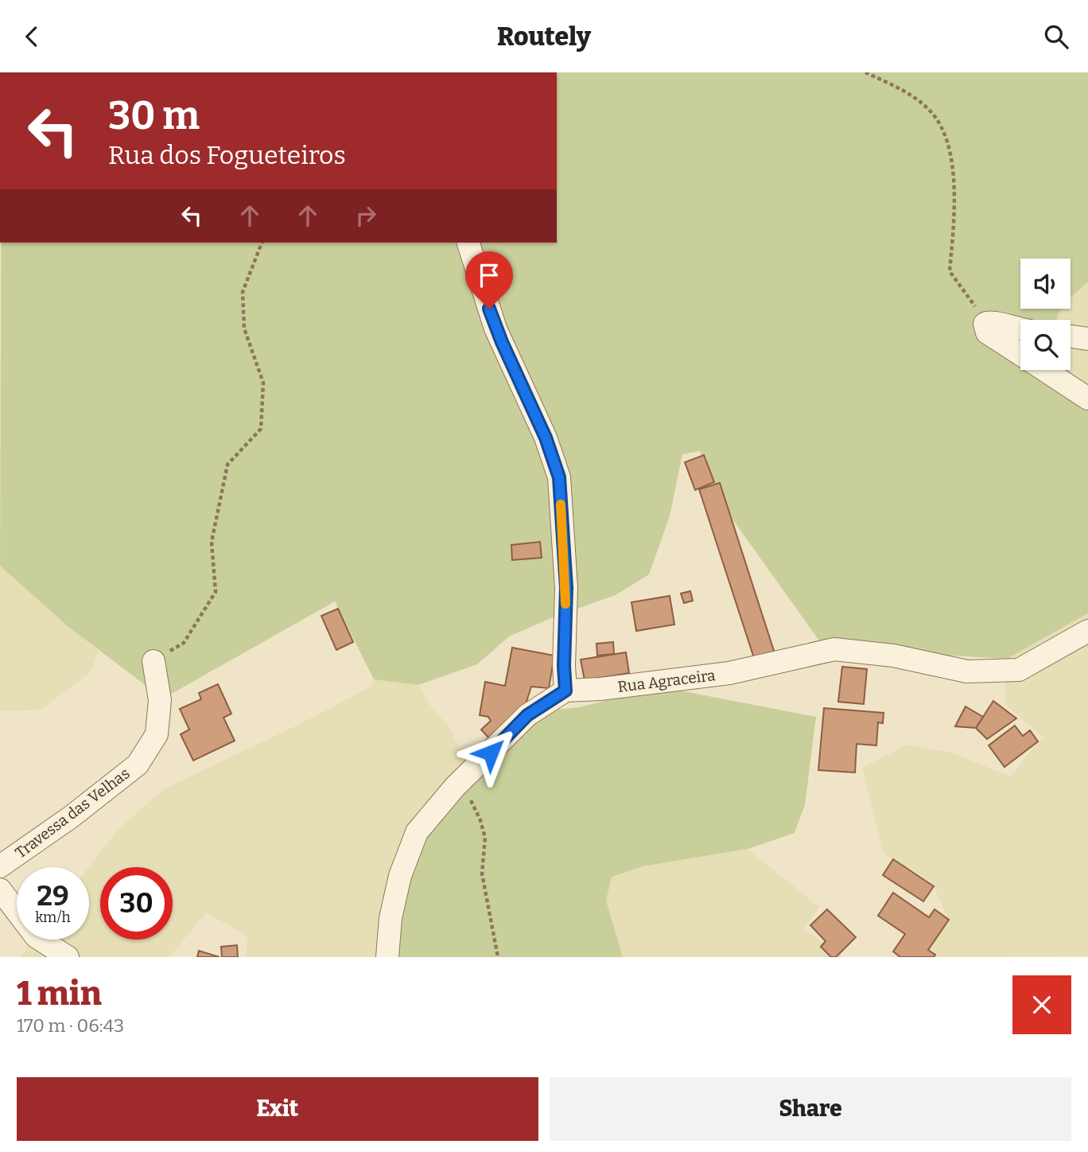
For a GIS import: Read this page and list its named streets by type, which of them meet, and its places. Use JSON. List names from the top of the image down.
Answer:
{
  "streets": {
    "street": ["Rua Agraceira", "Travessa das Velhas"]
  },
  "page": {
    "header": "Routely",
    "turn": ["30 m", "Rua dos Fogueteiros"],
    "speed": "29 km/h",
    "limit": "30",
    "heading": ["1 min", "170 m · 06:43"],
    "buttons": ["Exit", "Share"]
  }
}
